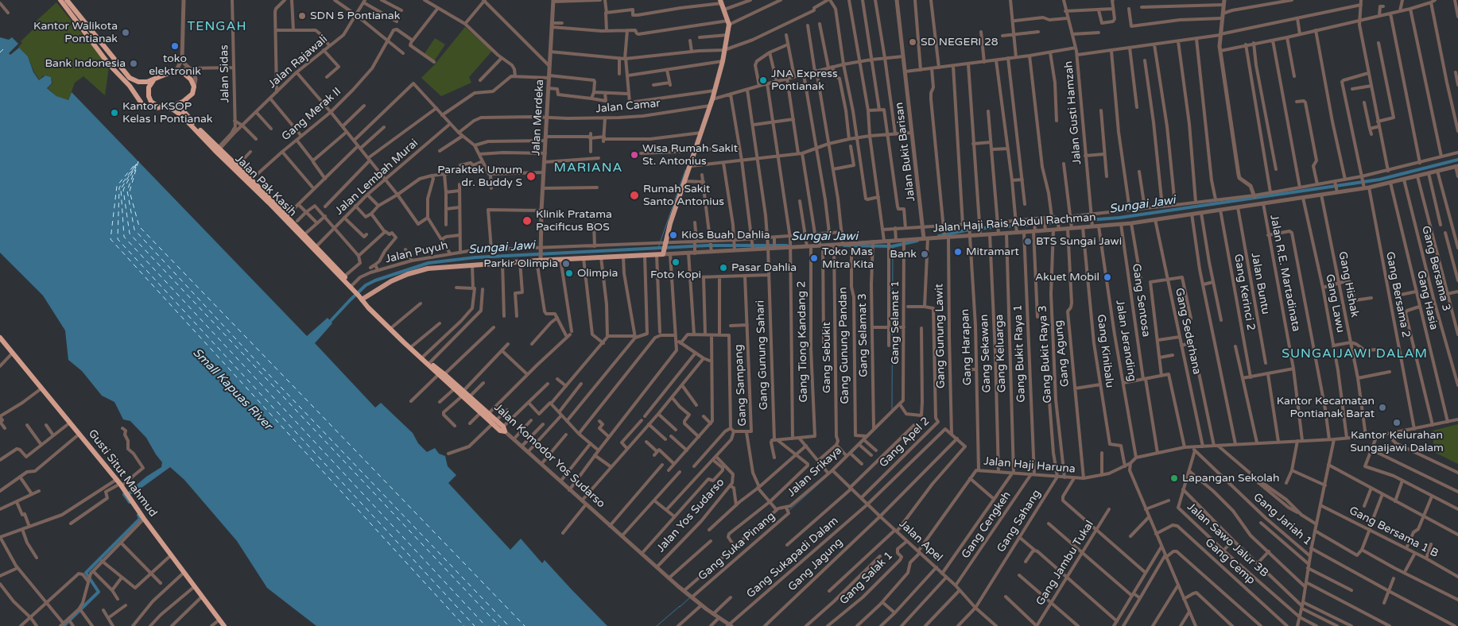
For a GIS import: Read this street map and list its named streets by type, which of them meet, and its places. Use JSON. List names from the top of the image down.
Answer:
{
  "streets": {
    "highway": ["Jalan Pak Kasih", "Jalan Komodor Yos Sudarso", "Gusti Situt Mahmud"],
    "street": [
      "Jalan Rajawali",
      "Jalan Sidas",
      "Jalan Camar",
      "Jalan Gusti Hamzah",
      "Gang Merak II",
      "Jalan Merdeka",
      "Jalan Bukit Barisan",
      "Jalan Lembah Murai",
      "Jalan Haji Rais Abdul Rachman",
      "Jalan Puyuh",
      "Gang Bersama 3",
      "Jalan R.E. Martadinata",
      "Jalan Buntu",
      "Gang Hishak",
      "Gang Kerinci 2",
      "Gang Bersama 2",
      "Gang Sentosa",
      "Gang Hasia",
      "Gang Lawu",
      "Gang Selamat 1",
      "Gang Sederhana",
      "Gang Selamat 3",
      "Gang Gunung Lawit",
      "Jalan Jeranding",
      "Gang Tiong Kandang 2",
      "Gang Gunung Pandan",
      "Gang Harapan",
      "Gang Kinibalu",
      "Gang Sekawan",
      "Gang Keluarga",
      "Gang Bukit Raya 1",
      "Gang Agung",
      "Gang Bukit Raya 3",
      "Gang Gunung Sahari",
      "Gang Sebukit",
      "Gang Sampang",
      "Gang Apel 2",
      "Jalan Haji Haruna",
      "Jalan Srikaya",
      "Jalan Yos Sudarso",
      "Gang Jariah 1",
      "Gang Sahang",
      "Gang Cengkeh",
      "Gang Bersama 1 B",
      "Jalan Sawo Jalur 3B",
      "Jalan Apel",
      "Gang Suka Pinang",
      "Gang Sukapadi Dalam",
      "Gang Cemp",
      "Gang Jambu Tukal",
      "Gang Jagung",
      "Gang Salak 1"
    ]
  },
  "crossings": [
    ["Jalan Rajawali", "Jalan Sidas"],
    ["Jalan Rajawali", "Jalan Pak Kasih"],
    ["Jalan Camar", "Jalan Merdeka"],
    ["Jalan Gusti Hamzah", "Jalan Haji Rais Abdul Rachman"],
    ["Gang Merak II", "Jalan Pak Kasih"],
    ["Jalan Merdeka", "Jalan Puyuh"],
    ["Jalan Bukit Barisan", "Jalan Haji Rais Abdul Rachman"],
    ["Jalan Lembah Murai", "Jalan Pak Kasih"],
    ["Jalan Pak Kasih", "Jalan Puyuh"],
    ["Jalan Haji Rais Abdul Rachman", "Gang Bersama 3"],
    ["Jalan Haji Rais Abdul Rachman", "Jalan R.E. Martadinata"],
    ["Jalan Haji Rais Abdul Rachman", "Jalan Buntu"],
    ["Jalan Haji Rais Abdul Rachman", "Gang Hishak"],
    ["Jalan Haji Rais Abdul Rachman", "Gang Kerinci 2"],
    ["Jalan Haji Rais Abdul Rachman", "Gang Bersama 2"],
    ["Jalan Haji Rais Abdul Rachman", "Gang Sentosa"],
    ["Jalan Haji Rais Abdul Rachman", "Gang Hasia"],
    ["Jalan Haji Rais Abdul Rachman", "Gang Lawu"],
    ["Jalan Haji Rais Abdul Rachman", "Gang Selamat 1"],
    ["Jalan Haji Rais Abdul Rachman", "Gang Sederhana"],
    ["Jalan Haji Rais Abdul Rachman", "Gang Selamat 3"],
    ["Jalan Haji Rais Abdul Rachman", "Gang Gunung Lawit"],
    ["Jalan Haji Rais Abdul Rachman", "Jalan Jeranding"],
    ["Jalan Haji Rais Abdul Rachman", "Gang Tiong Kandang 2"],
    ["Jalan Haji Rais Abdul Rachman", "Gang Gunung Pandan"],
    ["Jalan Haji Rais Abdul Rachman", "Gang Harapan"],
    ["Jalan Haji Rais Abdul Rachman", "Gang Kinibalu"],
    ["Jalan Haji Rais Abdul Rachman", "Gang Sekawan"],
    ["Jalan Haji Rais Abdul Rachman", "Gang Keluarga"],
    ["Jalan Haji Rais Abdul Rachman", "Gang Bukit Raya 1"],
    ["Jalan Haji Rais Abdul Rachman", "Gang Agung"],
    ["Jalan Haji Rais Abdul Rachman", "Gang Bukit Raya 3"],
    ["Jalan Haji Rais Abdul Rachman", "Gang Gunung Sahari"],
    ["Jalan Haji Rais Abdul Rachman", "Gang Sebukit"],
    ["Jalan Puyuh", "Gang Tiong Kandang 2"],
    ["Jalan Puyuh", "Gang Gunung Sahari"],
    ["Gang Selamat 1", "Jalan Srikaya"],
    ["Gang Selamat 3", "Jalan Srikaya"],
    ["Gang Gunung Lawit", "Gang Sukapadi Dalam"],
    ["Jalan Jeranding", "Jalan Haji Haruna"],
    ["Gang Gunung Pandan", "Jalan Srikaya"],
    ["Gang Harapan", "Jalan Haji Haruna"],
    ["Gang Kinibalu", "Jalan Haji Haruna"],
    ["Gang Sekawan", "Jalan Haji Haruna"],
    ["Gang Keluarga", "Jalan Haji Haruna"],
    ["Gang Bukit Raya 1", "Jalan Haji Haruna"],
    ["Gang Bukit Raya 1", "Gang Cengkeh"],
    ["Gang Agung", "Jalan Haji Haruna"],
    ["Gang Bukit Raya 3", "Jalan Haji Haruna"],
    ["Gang Sampang", "Jalan Srikaya"],
    ["Gang Apel 2", "Jalan Apel"],
    ["Jalan Komodor Yos Sudarso", "Jalan Srikaya"],
    ["Jalan Komodor Yos Sudarso", "Jalan Yos Sudarso"],
    ["Jalan Komodor Yos Sudarso", "Gang Suka Pinang"],
    ["Jalan Komodor Yos Sudarso", "Gang Sukapadi Dalam"],
    ["Jalan Haji Haruna", "Gang Sahang"],
    ["Jalan Haji Haruna", "Gang Cengkeh"],
    ["Jalan Haji Haruna", "Jalan Apel"],
    ["Jalan Srikaya", "Jalan Apel"],
    ["Jalan Srikaya", "Gang Suka Pinang"],
    ["Gang Sahang", "Jalan Apel"],
    ["Gang Cengkeh", "Jalan Apel"],
    ["Jalan Apel", "Gang Sukapadi Dalam"],
    ["Jalan Apel", "Gang Jagung"],
    ["Jalan Apel", "Gang Salak 1"]
  ],
  "districts": ["TENGAH", "MARIANA", "SUNGAIJAWI DALAM"],
  "water": ["Sungai Jawi", "Small Kapuas River"],
  "places": [
    "SDN 5 Pontianak",
    "Kantor Walikota Pontianak",
    "SD NEGERI 28",
    "toko elektronik",
    "Bank Indonesia",
    "JNA Express Pontianak",
    "Kantor KSOP Kelas I Pontianak",
    "Wisa Rumah Sakit St. Antonius",
    "Paraktek Umum dr. Buddy S",
    "Rumah Sakit Santo Antonius",
    "Klinik Pratama Pacificus BOS",
    "Kios Buah Dahlia",
    "BTS Sungai Jawi",
    "Mitramart",
    "Bank",
    "Toko Mas Mitra Kita",
    "Foto Kopi",
    "Parkir Olimpia",
    "Pasar Dahlia",
    "Olimpia",
    "Akuet Mobil",
    "Kantor Kecamatan Pontianak Barat",
    "Kantor Kelurahan Sungaijawi Dalam",
    "Lapangan Sekolah"
  ]
}
